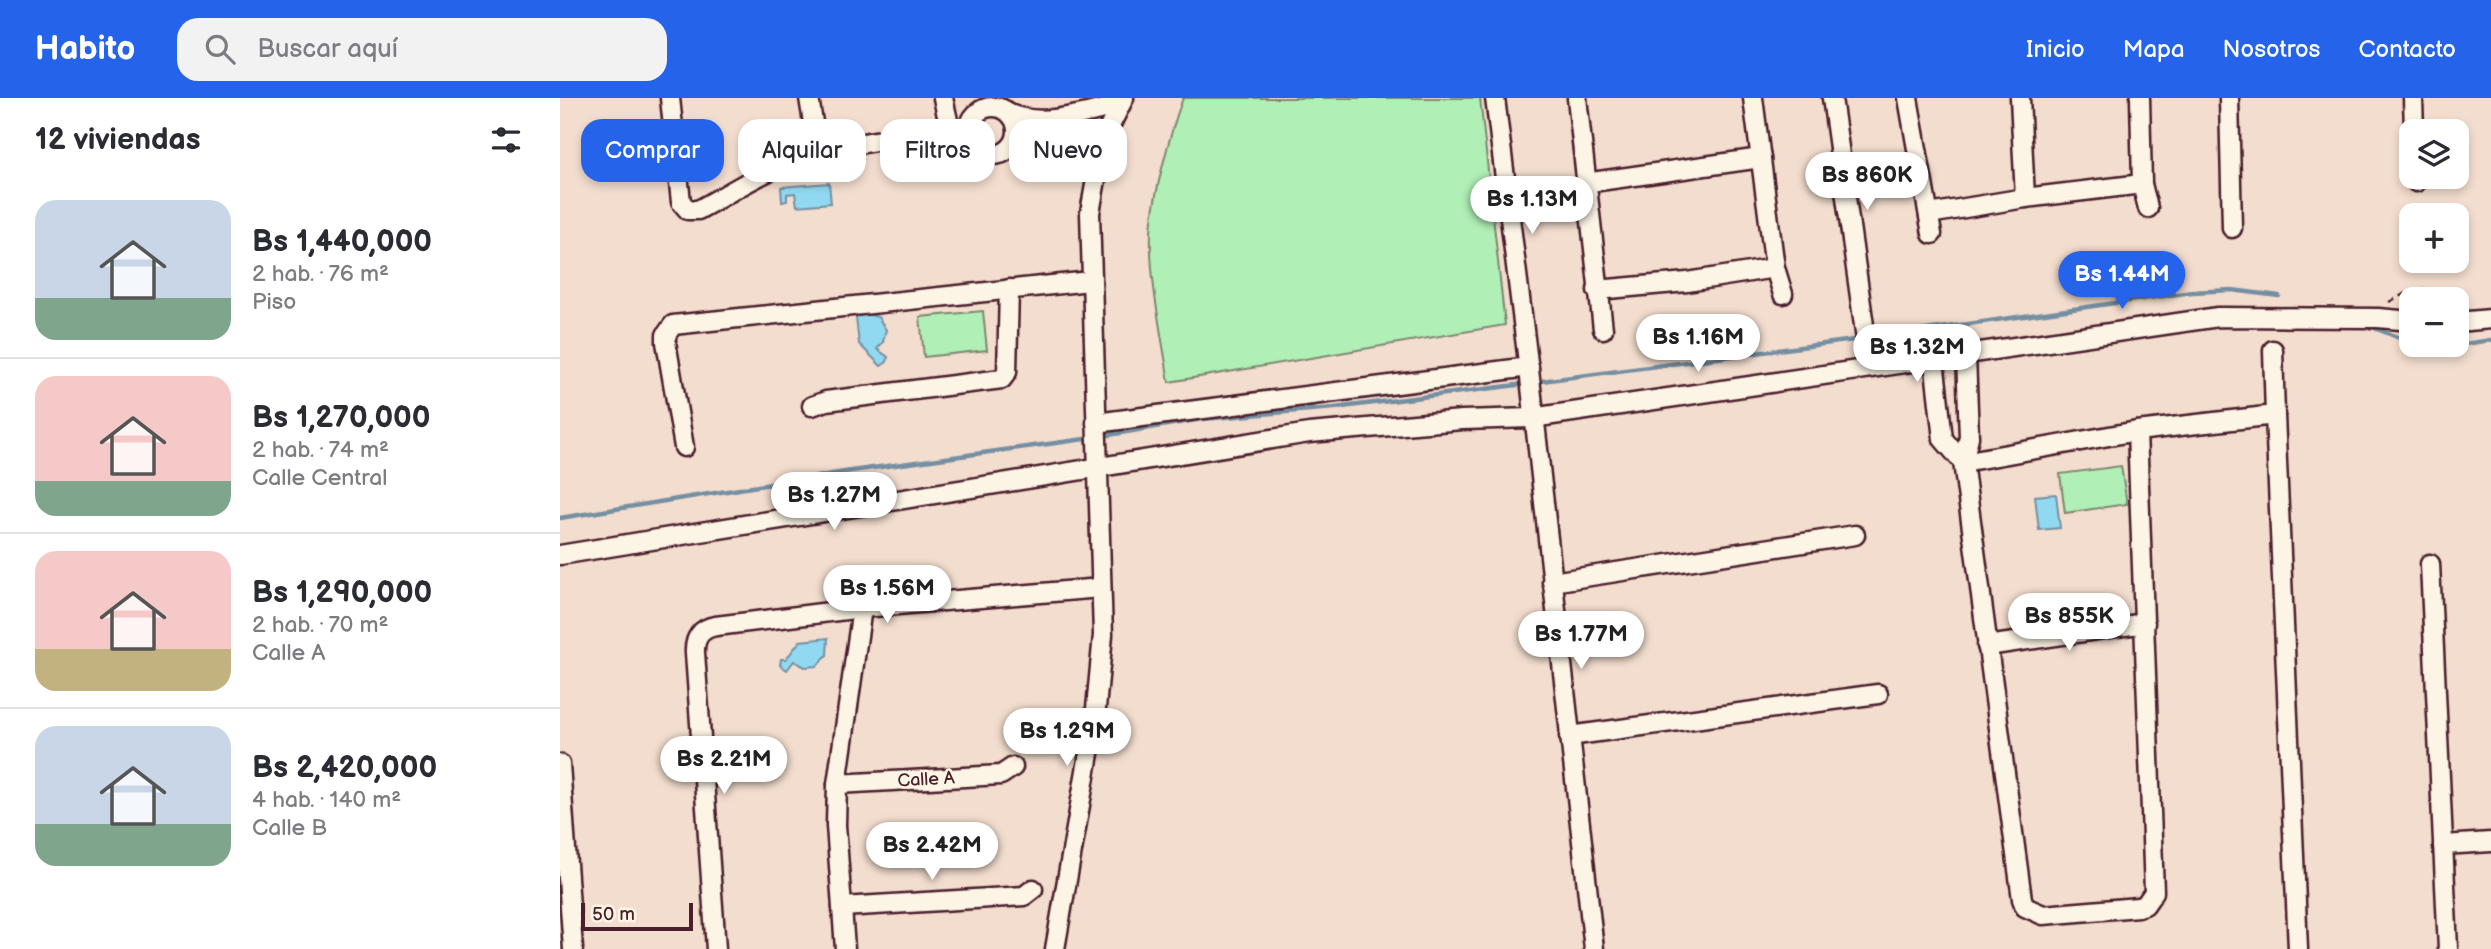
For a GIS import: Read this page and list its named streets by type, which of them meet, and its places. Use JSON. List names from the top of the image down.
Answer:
{
  "streets": {
    "street": ["Calle A"]
  },
  "scale_bar": "50 m",
  "page": {
    "header": "Habito",
    "search": "Buscar aquí",
    "nav": [
      "Inicio",
      "Mapa",
      "Nosotros",
      "Contacto"
    ],
    "heading": "12 viviendas",
    "map_buttons": ["+", "−"],
    "chip": [
      "Comprar",
      "Alquilar",
      "Filtros",
      "Nuevo"
    ],
    "price": [
      "Bs 860K",
      "Bs 1.13M",
      "Bs 1.44M",
      "Bs 1.16M",
      "Bs 1.32M",
      "Bs 1.27M",
      "Bs 1.56M",
      "Bs 855K",
      "Bs 1.77M",
      "Bs 1.29M",
      "Bs 2.21M",
      "Bs 2.42M"
    ],
    "list": [
      {
        "name": "Bs 1,440,000",
        "note": "2 hab. · 76 m² · Piso"
      },
      {
        "name": "Bs 1,270,000",
        "note": "2 hab. · 74 m² · Calle Central"
      },
      {
        "name": "Bs 1,290,000",
        "note": "2 hab. · 70 m² · Calle A"
      },
      {
        "name": "Bs 2,420,000",
        "note": "4 hab. · 140 m² · Calle B"
      }
    ],
    "scale": "50 m"
  }
}
